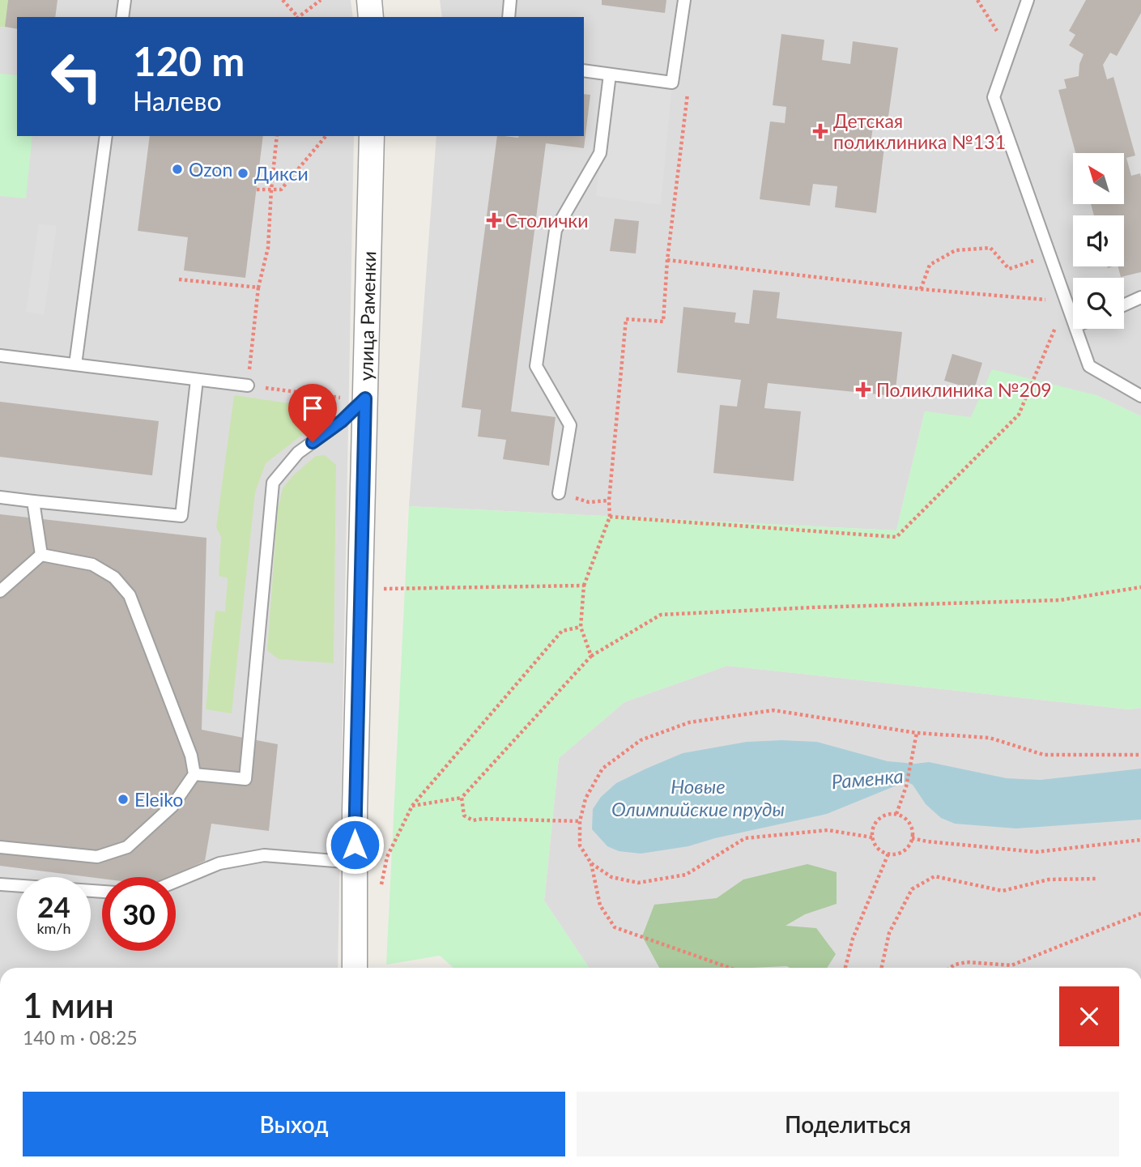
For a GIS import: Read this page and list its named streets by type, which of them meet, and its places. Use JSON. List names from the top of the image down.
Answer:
{
  "streets": {
    "street": ["улица Раменки"]
  },
  "water": ["Раменка", "Новые Олимпийские пруды"],
  "places": {
    "health": ["Детская поликлиника №131", "Столички", "Поликлиника №209"],
    "other": ["Ozon", "Дикси", "Eleiko"]
  },
  "north": "top left",
  "page": {
    "turn": ["120 m", "Налево"],
    "speed": "24 km/h",
    "limit": "30",
    "heading": ["1 мин", "140 m · 08:25"],
    "buttons": ["Выход", "Поделиться"]
  }
}
